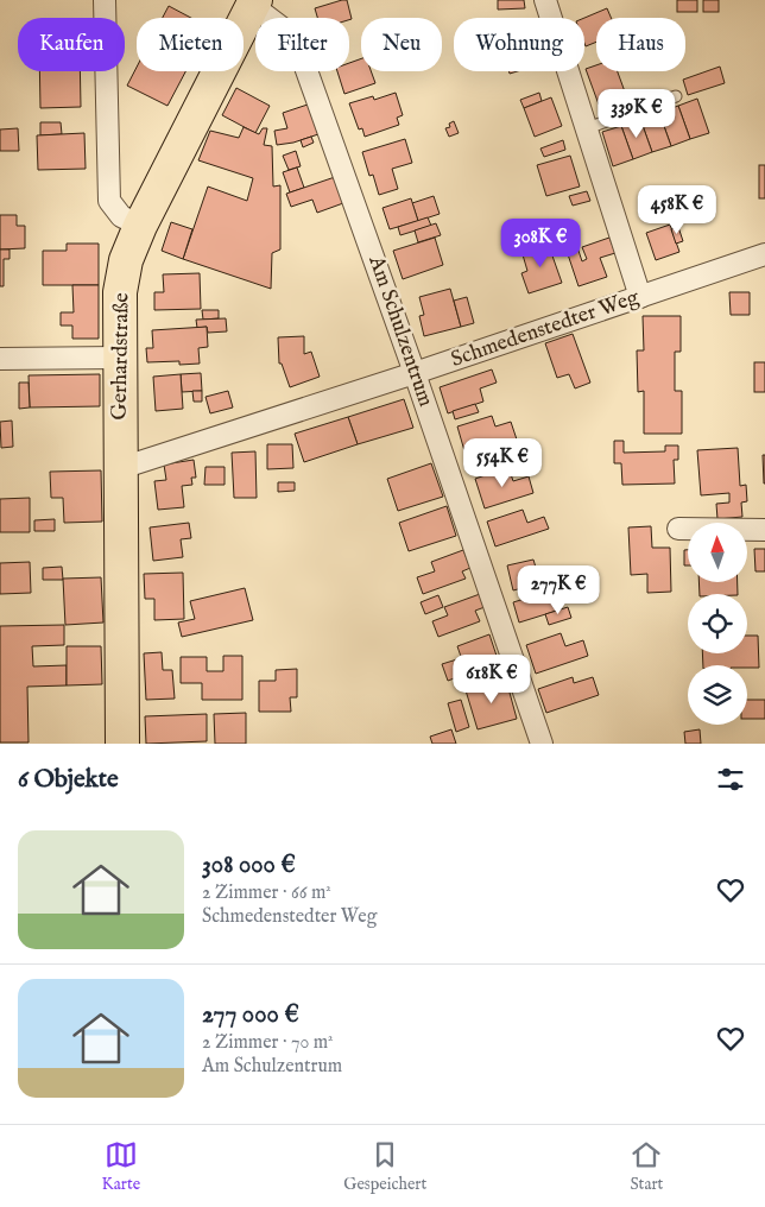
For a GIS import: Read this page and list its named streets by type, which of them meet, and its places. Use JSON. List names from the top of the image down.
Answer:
{
  "streets": {
    "main road": ["Gerhardstraße"],
    "street": ["Schmedenstedter Weg", "Am Schulzentrum"]
  },
  "crossings": [
    ["Schmedenstedter Weg", "Am Schulzentrum"],
    ["Schmedenstedter Weg", "Gerhardstraße"],
    ["Am Schulzentrum", "Gerhardstraße"]
  ],
  "north": "top",
  "page": {
    "chip": [
      "Kaufen",
      "Mieten",
      "Filter",
      "Neu",
      "Wohnung",
      "Haus"
    ],
    "price": [
      "339K €",
      "458K €",
      "308K €",
      "554K €",
      "277K €",
      "618K €"
    ],
    "heading": "6 Objekte",
    "list": [
      {
        "name": "308 000 €",
        "note": "2 Zimmer · 66 m² · Schmedenstedter Weg"
      },
      {
        "name": "277 000 €",
        "note": "2 Zimmer · 70 m² · Am Schulzentrum"
      }
    ],
    "tabs": ["Karte", "Gespeichert", "Start"]
  }
}
